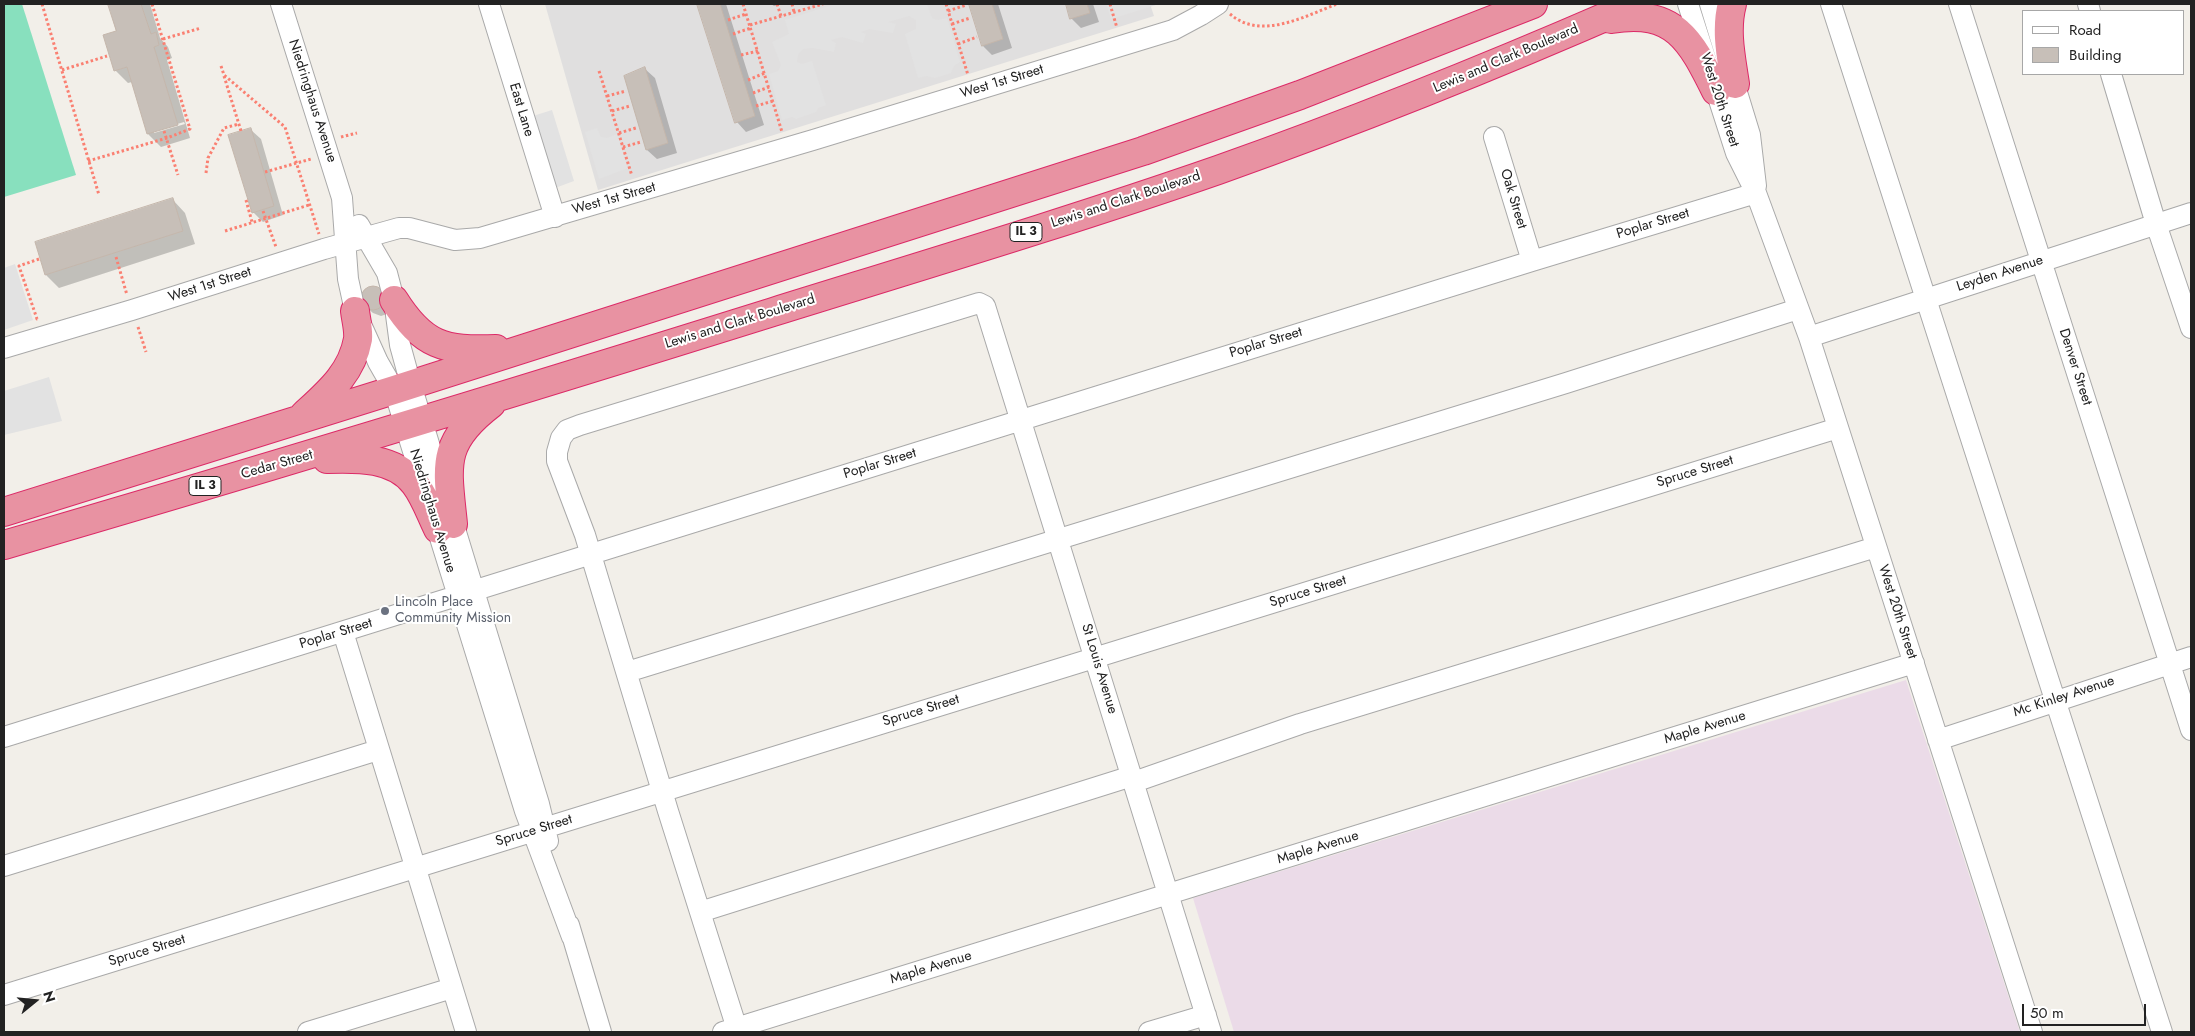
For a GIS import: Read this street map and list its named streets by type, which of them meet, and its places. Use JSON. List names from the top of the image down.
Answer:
{
  "streets": {
    "highway": ["Lewis and Clark Boulevard", "IL 3", "Cedar Street"],
    "street": [
      "West 1st Street",
      "West 20th Street",
      "Niedringhaus Avenue",
      "East Lane",
      "Oak Street",
      "Poplar Street",
      "Leyden Avenue",
      "Denver Street",
      "Spruce Street",
      "St Louis Avenue",
      "Mc Kinley Avenue",
      "Maple Avenue"
    ]
  },
  "crossings": [
    ["Lewis and Clark Boulevard", "Niedringhaus Avenue"],
    ["Lewis and Clark Boulevard", "Cedar Street"],
    ["West 1st Street", "Niedringhaus Avenue"],
    ["West 1st Street", "East Lane"],
    ["West 20th Street", "Poplar Street"],
    ["West 20th Street", "Leyden Avenue"],
    ["West 20th Street", "Spruce Street"],
    ["West 20th Street", "Mc Kinley Avenue"],
    ["West 20th Street", "Maple Avenue"],
    ["Niedringhaus Avenue", "Poplar Street"],
    ["Niedringhaus Avenue", "Cedar Street"],
    ["Niedringhaus Avenue", "Spruce Street"],
    ["Oak Street", "Poplar Street"],
    ["Poplar Street", "St Louis Avenue"],
    ["Leyden Avenue", "Denver Street"],
    ["Denver Street", "Mc Kinley Avenue"],
    ["Spruce Street", "St Louis Avenue"],
    ["St Louis Avenue", "Maple Avenue"]
  ],
  "places": ["Lincoln Place Community Mission"],
  "legend": ["Road", "Building"],
  "scale_bar": "50 m",
  "north": "right"
}
